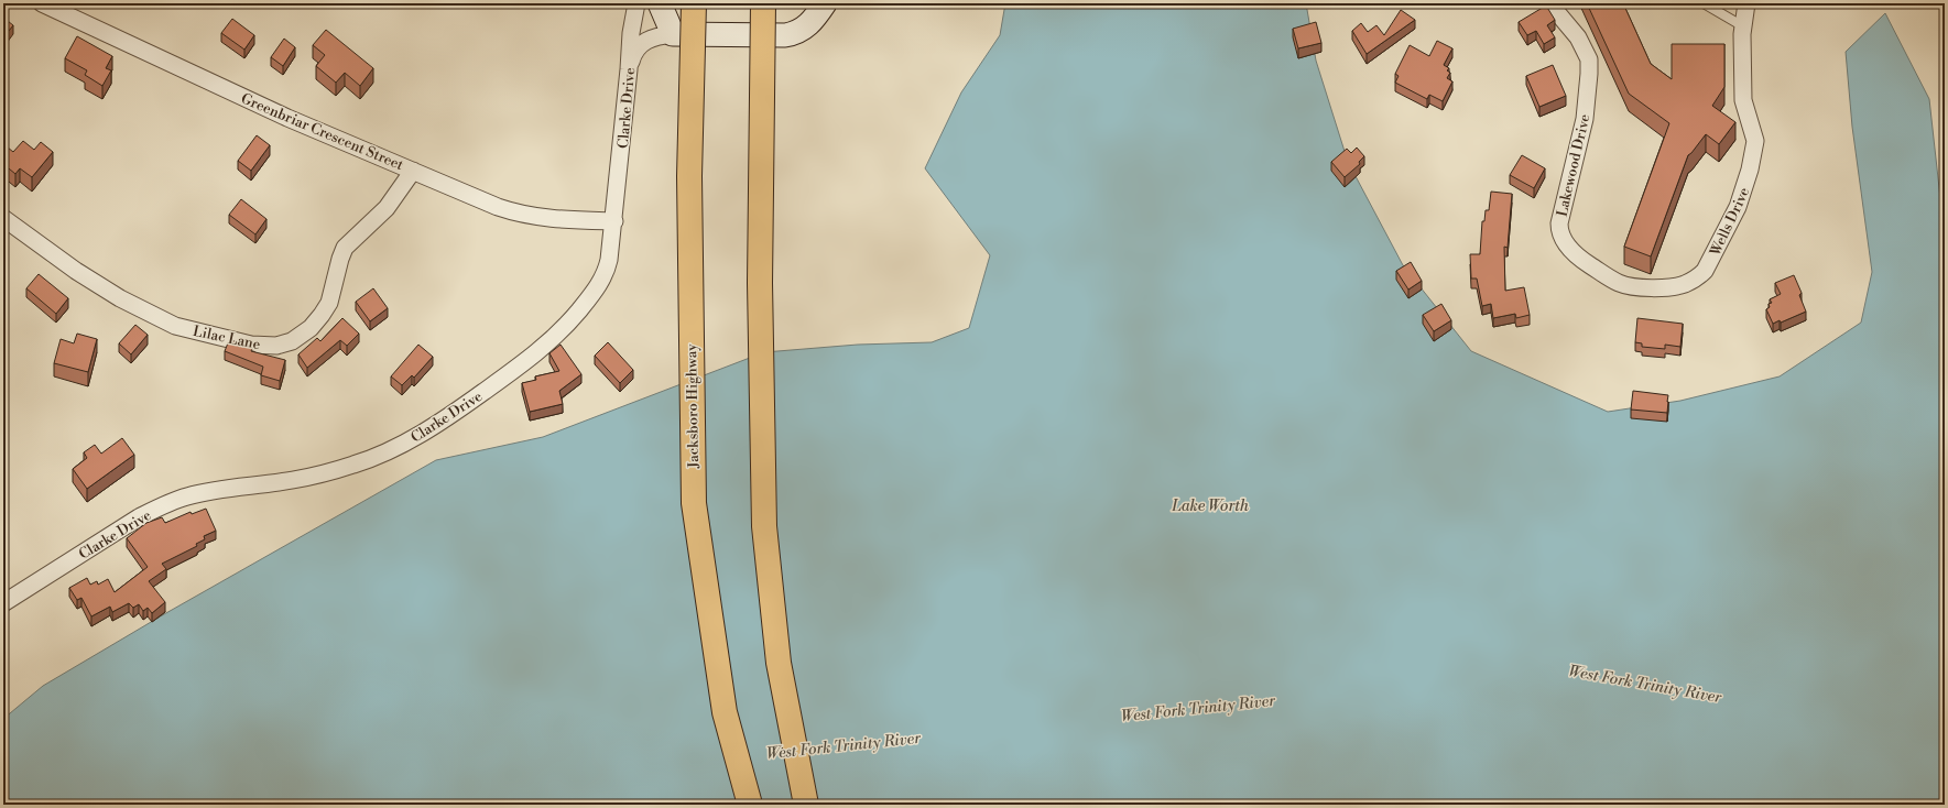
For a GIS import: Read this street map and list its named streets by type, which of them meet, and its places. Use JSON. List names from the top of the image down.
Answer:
{
  "streets": {
    "highway": ["Jacksboro Highway"],
    "street": [
      "Clarke Drive",
      "Greenbriar Crescent Street",
      "Lakewood Drive",
      "Wells Drive",
      "Lilac Lane"
    ]
  },
  "crossings": [
    ["Clarke Drive", "Greenbriar Crescent Street"],
    ["Greenbriar Crescent Street", "Lilac Lane"],
    ["Lakewood Drive", "Wells Drive"]
  ],
  "water": ["Lake Worth", "West Fork Trinity River"]
}
